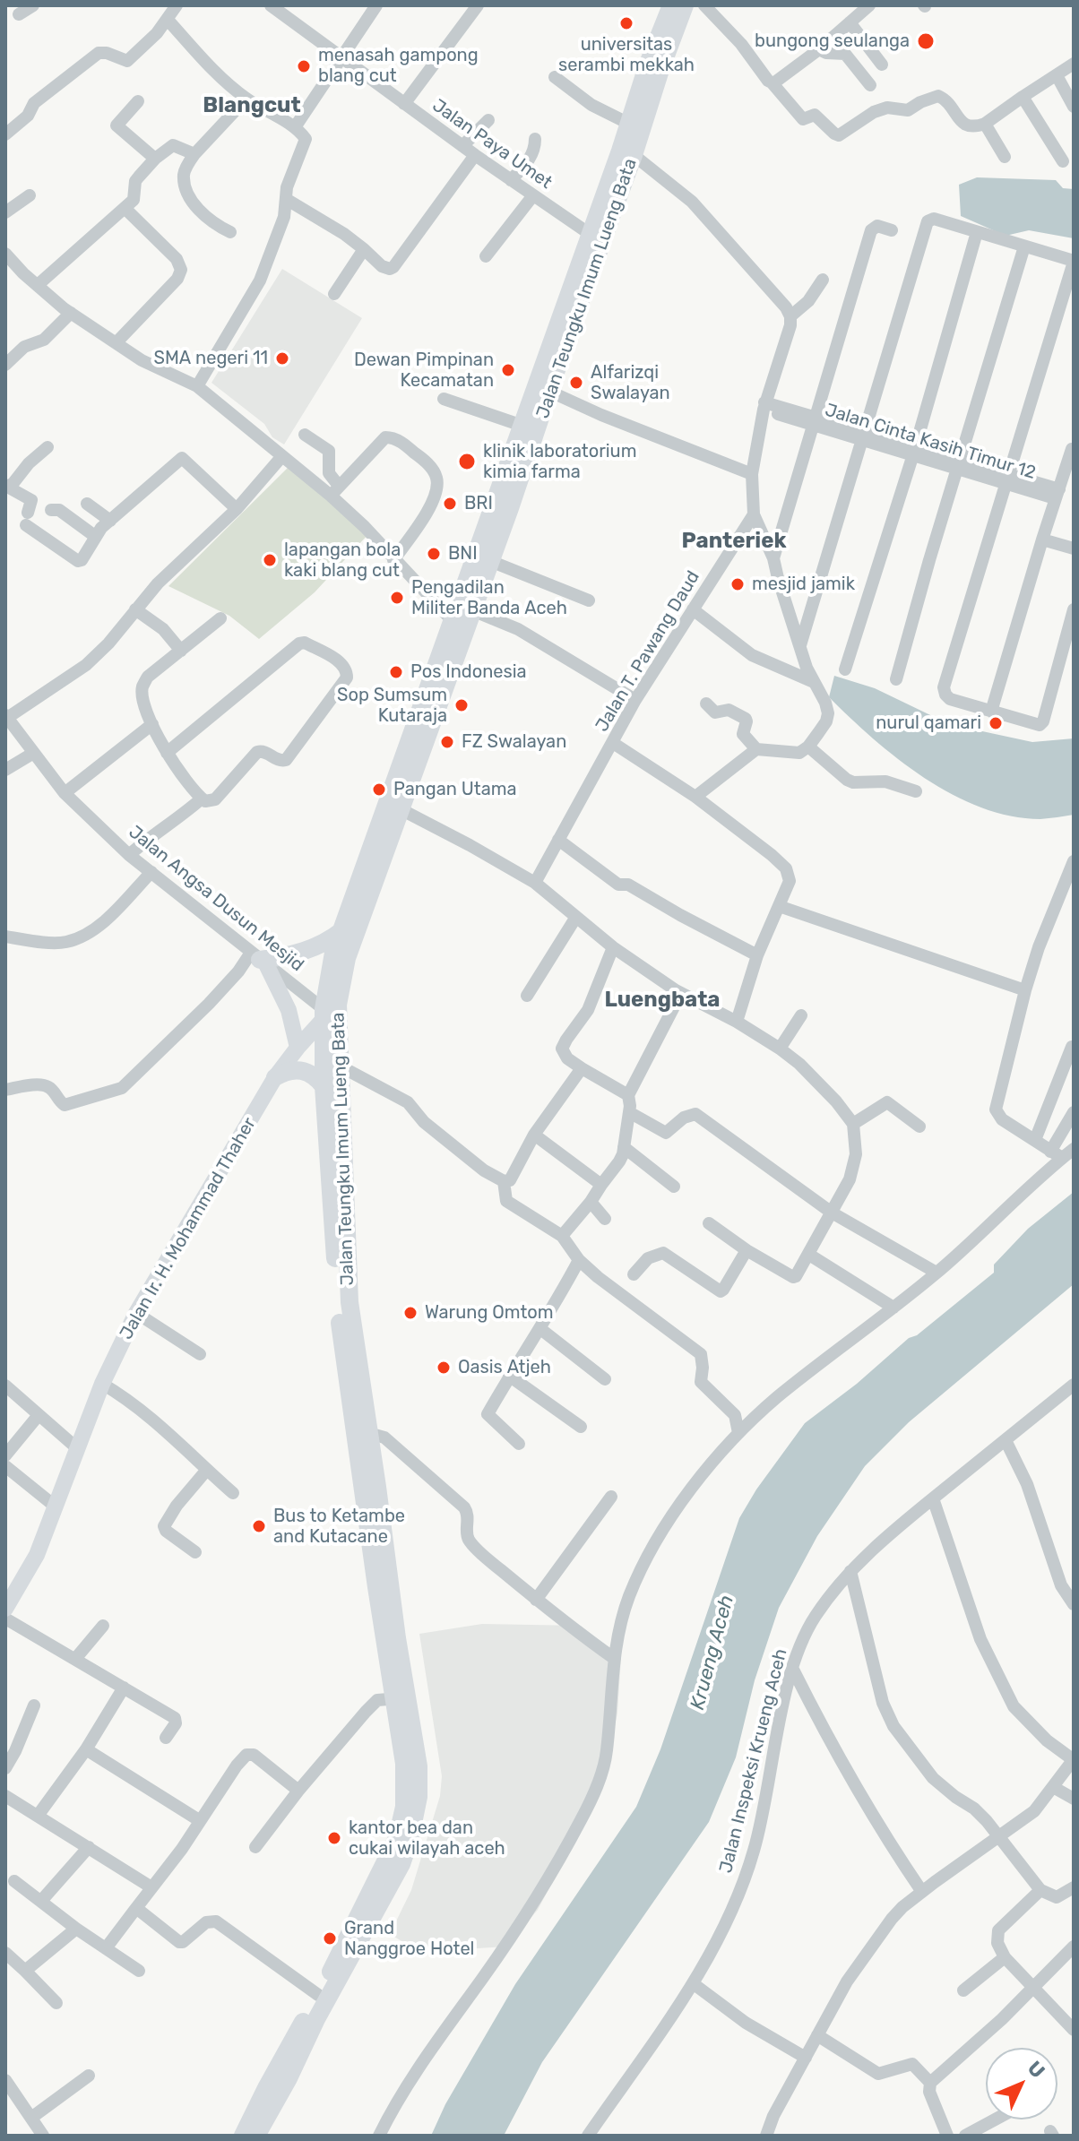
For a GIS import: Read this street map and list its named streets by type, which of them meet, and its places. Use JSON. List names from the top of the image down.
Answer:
{
  "streets": {
    "highway": ["Jalan Teungku Imum Lueng Bata"],
    "main road": ["Jalan Ir. H. Mohammad Thaher"],
    "street": [
      "Jalan Paya Umet",
      "Jalan T. Pawang Daud",
      "Jalan Angsa Dusun Mesjid",
      "Jalan Inspeksi Krueng Aceh"
    ]
  },
  "crossings": [
    ["Jalan Paya Umet", "Jalan Teungku Imum Lueng Bata"],
    ["Jalan Teungku Imum Lueng Bata", "Jalan Angsa Dusun Mesjid"],
    ["Jalan Teungku Imum Lueng Bata", "Jalan Ir. H. Mohammad Thaher"],
    ["Jalan Angsa Dusun Mesjid", "Jalan Ir. H. Mohammad Thaher"]
  ],
  "districts": ["Blangcut", "Panteriek", "Luengbata"],
  "water": ["Krueng Aceh"],
  "places": [
    "universitas serambi mekkah",
    "bungong seulanga",
    "menasah gampong blang cut",
    "SMA negeri 11",
    "Dewan Pimpinan Kecamatan",
    "Alfarizqi Swalayan",
    "klinik laboratorium kimia farma",
    "BRI",
    "BNI",
    "lapangan bola kaki blang cut",
    "mesjid jamik",
    "Pengadilan Militer Banda Aceh",
    "Pos Indonesia",
    "Sop Sumsum Kutaraja",
    "nurul qamari",
    "FZ Swalayan",
    "Pangan Utama",
    "Warung Omtom",
    "Oasis Atjeh",
    "Bus to Ketambe and Kutacane",
    "kantor bea dan cukai wilayah aceh",
    "Grand Nanggroe Hotel"
  ],
  "north": "top right"
}
